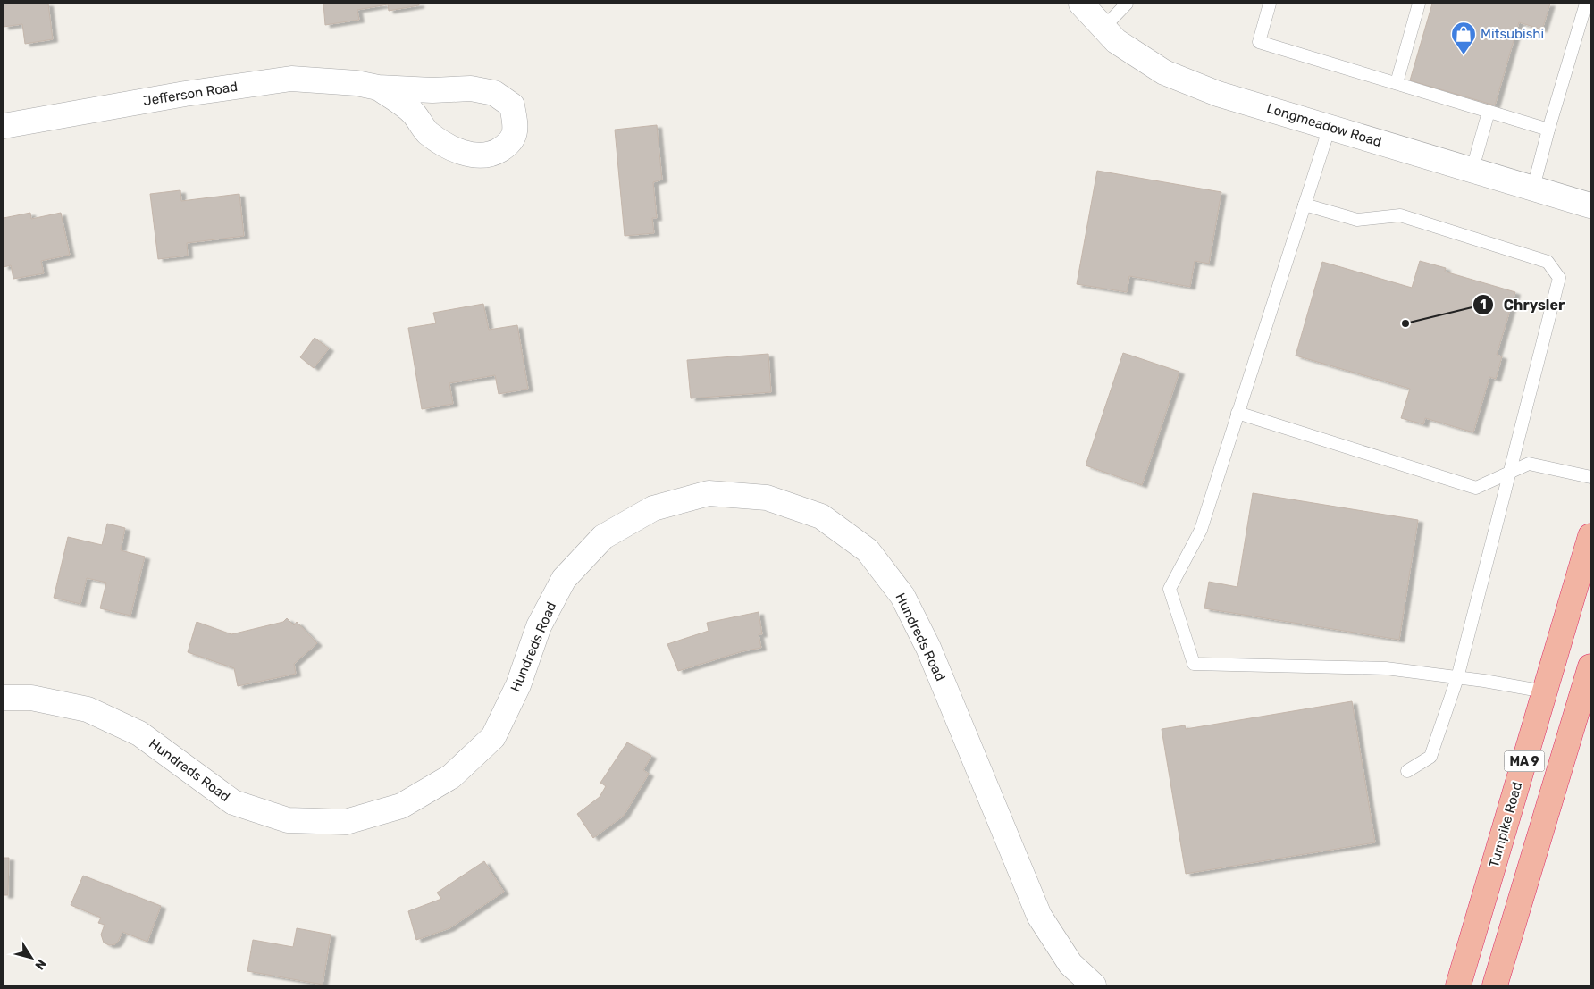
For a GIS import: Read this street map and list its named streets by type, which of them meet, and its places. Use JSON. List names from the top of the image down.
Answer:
{
  "streets": {
    "highway": ["MA 9", "Turnpike Road"],
    "street": ["Jefferson Road", "Longmeadow Road", "Hundreds Road"]
  },
  "places": {
    "shop": ["Mitsubishi"],
    "other": ["Chrysler"]
  },
  "north": "bottom right"
}
